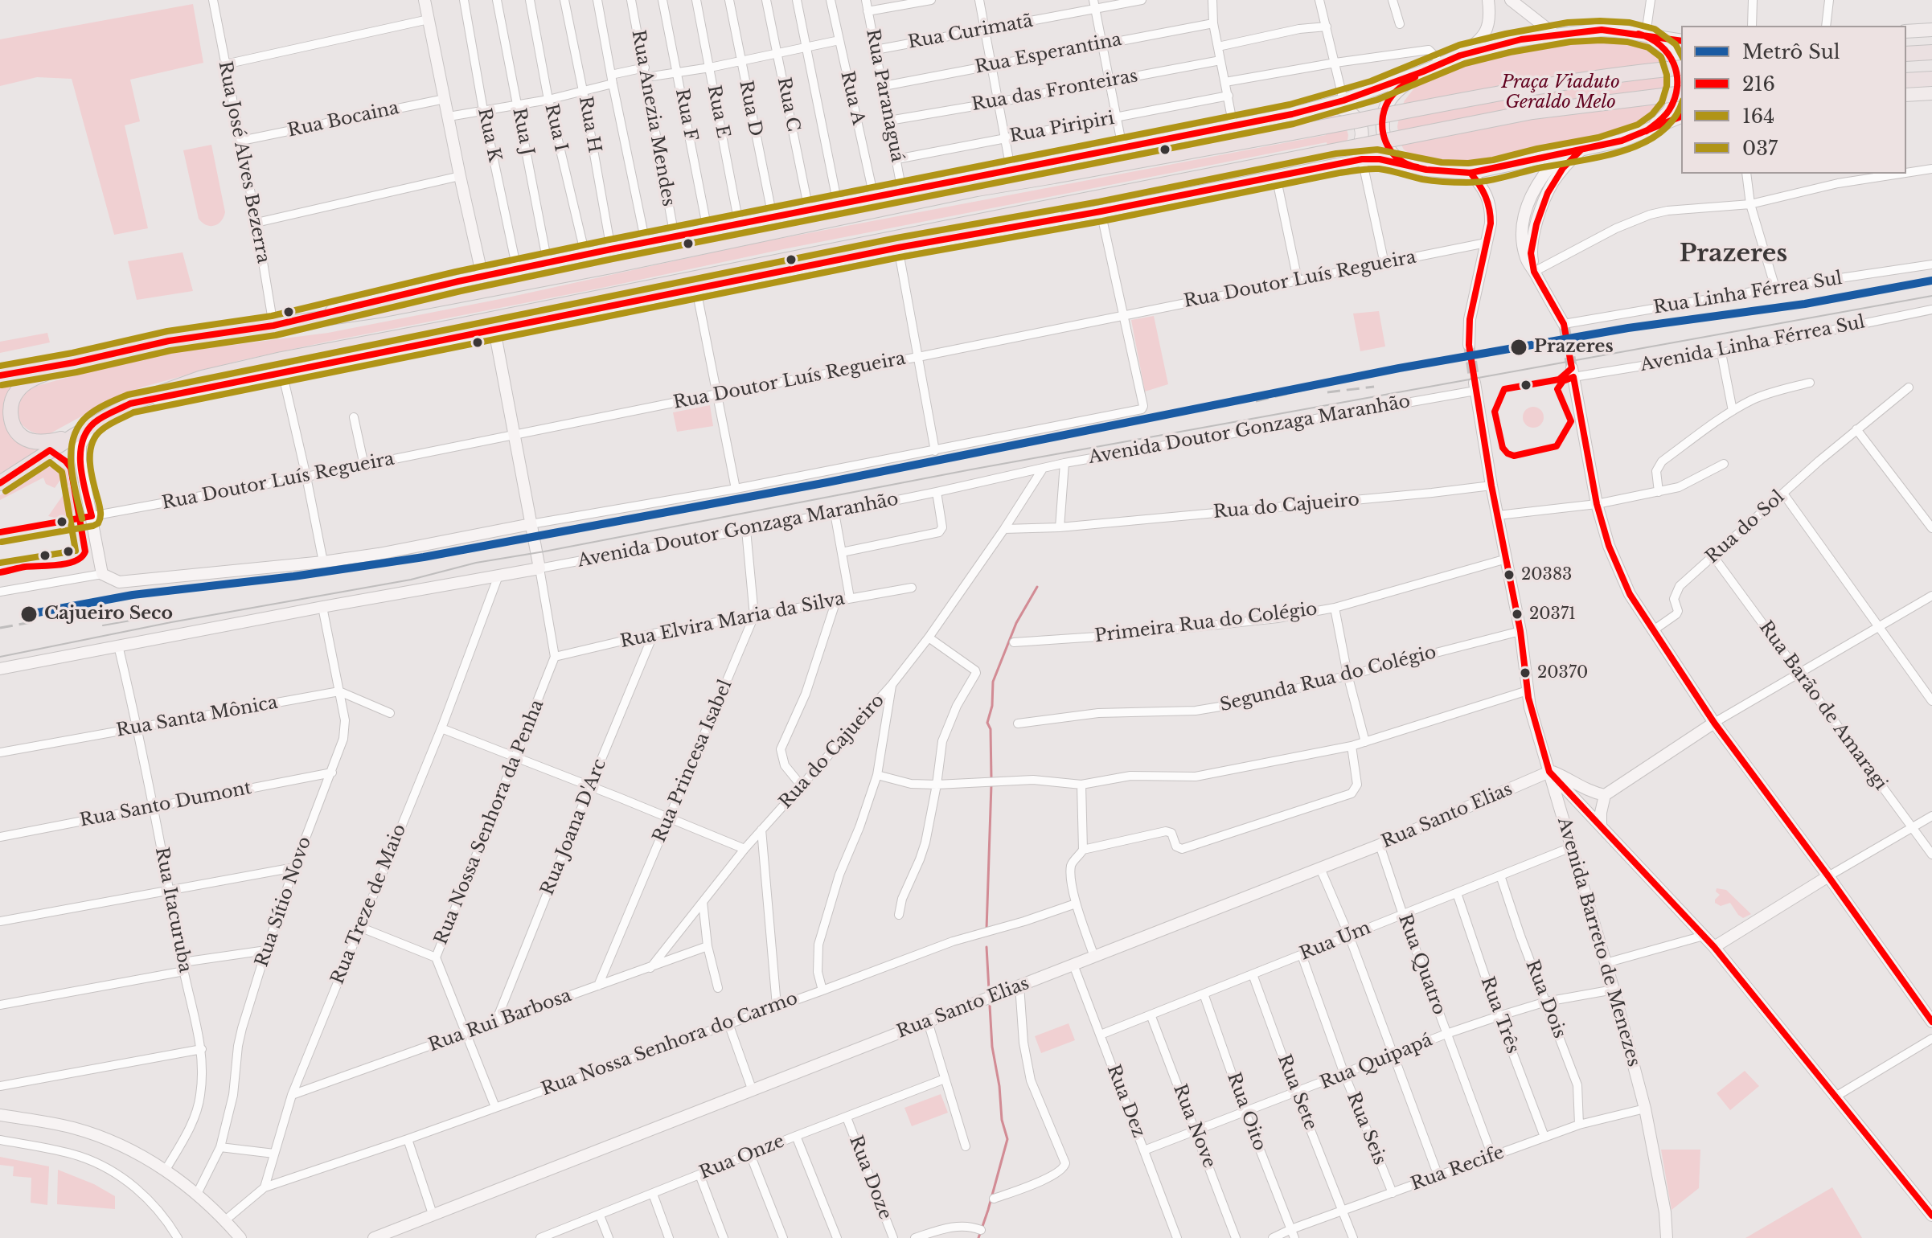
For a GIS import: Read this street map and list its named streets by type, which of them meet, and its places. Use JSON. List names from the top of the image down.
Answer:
{
  "streets": {
    "main road": ["Avenida Doutor Gonzaga Maranhão", "Rua Santo Elias", "Avenida Barreto de Menezes"],
    "street": [
      "Rua Curimatã",
      "Rua Esperantina",
      "Rua das Fronteiras",
      "Rua Paranaguá",
      "Rua A",
      "Rua C",
      "Rua D",
      "Rua E",
      "Rua F",
      "Rua Anezia Mendes",
      "Rua Bocaina",
      "Rua H",
      "Rua I",
      "Rua Piripiri",
      "Rua J",
      "Rua K",
      "Rua José Alves Bezerra",
      "Rua Doutor Luís Regueira",
      "Rua Linha Férrea Sul",
      "Avenida Linha Férrea Sul",
      "Rua do Cajueiro",
      "Rua do Sol",
      "Rua Elvira Maria da Silva",
      "Primeira Rua do Colégio",
      "Segunda Rua do Colégio",
      "Rua Barão de Amaragi",
      "Rua Santa Mônica",
      "Rua Princesa Isabel",
      "Rua Santo Dumont",
      "Rua Nossa Senhora da Penha",
      "Rua Joana D'Arc",
      "Rua Sítio Novo",
      "Rua Treze de Maio",
      "Rua Itacuruba",
      "Rua Um",
      "Rua Quatro",
      "Rua Dois",
      "Rua Três",
      "Rua Rui Barbosa",
      "Rua Nossa Senhora do Carmo",
      "Rua Quipapá",
      "Rua Sete",
      "Rua Dez",
      "Rua Oito",
      "Rua Nove",
      "Rua Seis",
      "Rua Onze",
      "Rua Recife",
      "Rua Doze"
    ]
  },
  "crossings": [
    ["Rua Curimatã", "Rua Paranaguá"],
    ["Rua Esperantina", "Rua Paranaguá"],
    ["Rua das Fronteiras", "Rua Paranaguá"],
    ["Rua Paranaguá", "Rua Piripiri"],
    ["Rua Bocaina", "Rua José Alves Bezerra"],
    ["Avenida Doutor Gonzaga Maranhão", "Rua do Cajueiro"],
    ["Avenida Doutor Gonzaga Maranhão", "Rua Princesa Isabel"],
    ["Avenida Doutor Gonzaga Maranhão", "Rua Sítio Novo"],
    ["Avenida Doutor Gonzaga Maranhão", "Rua Treze de Maio"],
    ["Avenida Doutor Gonzaga Maranhão", "Rua Itacuruba"],
    ["Avenida Doutor Gonzaga Maranhão", "Avenida Barreto de Menezes"],
    ["Rua do Cajueiro", "Avenida Barreto de Menezes"],
    ["Rua do Cajueiro", "Rua Rui Barbosa"],
    ["Rua do Sol", "Rua Barão de Amaragi"],
    ["Rua Elvira Maria da Silva", "Rua Princesa Isabel"],
    ["Rua Elvira Maria da Silva", "Rua Nossa Senhora da Penha"],
    ["Rua Elvira Maria da Silva", "Rua Joana D'Arc"],
    ["Primeira Rua do Colégio", "Avenida Barreto de Menezes"],
    ["Segunda Rua do Colégio", "Avenida Barreto de Menezes"],
    ["Rua Santa Mônica", "Rua Sítio Novo"],
    ["Rua Santa Mônica", "Rua Itacuruba"],
    ["Rua Princesa Isabel", "Rua Rui Barbosa"],
    ["Rua Santo Dumont", "Rua Sítio Novo"],
    ["Rua Santo Dumont", "Rua Itacuruba"],
    ["Rua Santo Elias", "Avenida Barreto de Menezes"],
    ["Rua Santo Elias", "Rua Quatro"],
    ["Rua Santo Elias", "Rua Dez"],
    ["Rua Nossa Senhora da Penha", "Rua Rui Barbosa"],
    ["Rua Nossa Senhora da Penha", "Rua Nossa Senhora do Carmo"],
    ["Rua Joana D'Arc", "Rua Rui Barbosa"],
    ["Rua Treze de Maio", "Rua Rui Barbosa"],
    ["Rua Treze de Maio", "Rua Nossa Senhora do Carmo"],
    ["Rua Um", "Avenida Barreto de Menezes"],
    ["Rua Um", "Rua Quatro"],
    ["Rua Um", "Rua Dois"],
    ["Rua Um", "Rua Três"],
    ["Rua Um", "Rua Sete"],
    ["Rua Um", "Rua Dez"],
    ["Rua Um", "Rua Oito"],
    ["Rua Um", "Rua Nove"],
    ["Rua Um", "Rua Seis"],
    ["Avenida Barreto de Menezes", "Rua Quipapá"],
    ["Avenida Barreto de Menezes", "Rua Recife"],
    ["Rua Quatro", "Rua Quipapá"],
    ["Rua Quatro", "Rua Recife"],
    ["Rua Dois", "Rua Quipapá"],
    ["Rua Dois", "Rua Recife"],
    ["Rua Três", "Rua Quipapá"],
    ["Rua Três", "Rua Recife"],
    ["Rua Quipapá", "Rua Sete"],
    ["Rua Quipapá", "Rua Dez"],
    ["Rua Quipapá", "Rua Oito"],
    ["Rua Quipapá", "Rua Nove"],
    ["Rua Quipapá", "Rua Seis"],
    ["Rua Sete", "Rua Recife"],
    ["Rua Oito", "Rua Recife"],
    ["Rua Seis", "Rua Recife"],
    ["Rua Onze", "Rua Doze"]
  ],
  "districts": ["Prazeres"],
  "parks": ["Praça Viaduto Geraldo Melo"],
  "places": [
    "Prazeres",
    "20383",
    "Cajueiro Seco",
    "20371",
    "20370"
  ],
  "lines": [
    "transit line 037",
    "transit line 216",
    "transit line 164",
    "metro line Sul"
  ],
  "legend": [
    "Metrô Sul",
    "216",
    "164",
    "037"
  ]
}
